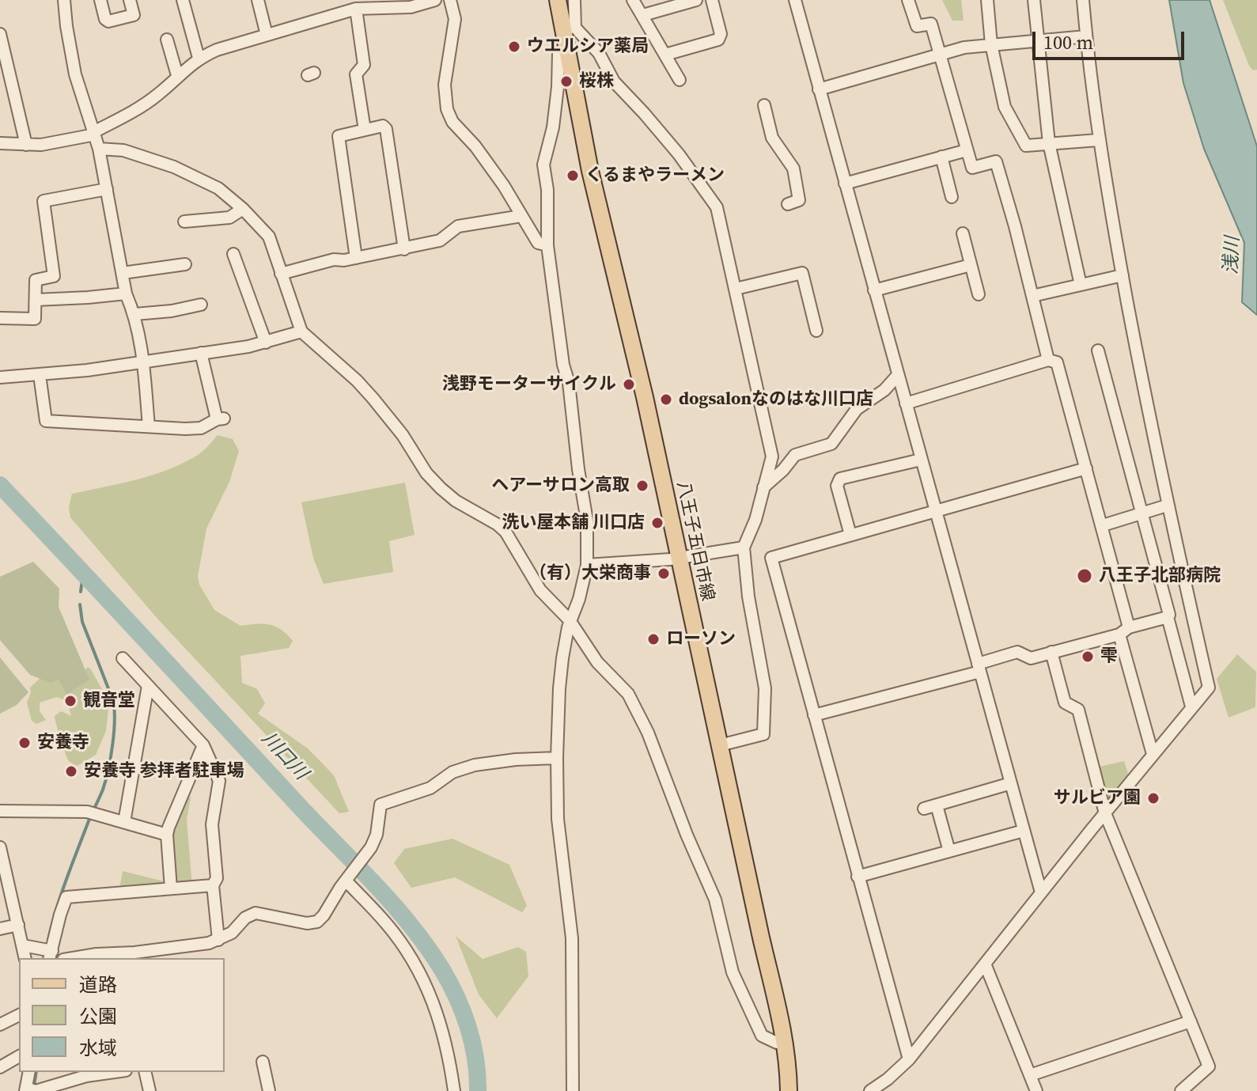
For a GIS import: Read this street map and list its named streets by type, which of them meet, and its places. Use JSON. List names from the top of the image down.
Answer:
{
  "streets": {
    "main road": ["八王子五日市線"]
  },
  "water": ["浅川", "川口川"],
  "places": [
    "ウエルシア薬局",
    "桜株",
    "くるまやラーメン",
    "浅野モーターサイクル",
    "dogsalonなのはな川口店",
    "ヘアーサロン高取",
    "洗い屋本舗 川口店",
    "（有）大栄商事",
    "八王子北部病院",
    "ローソン",
    "雫",
    "観音堂",
    "安養寺",
    "安養寺 参拝者駐車場",
    "サルビア園"
  ],
  "legend": ["道路", "公園", "水域"],
  "scale_bar": "100 m"
}
